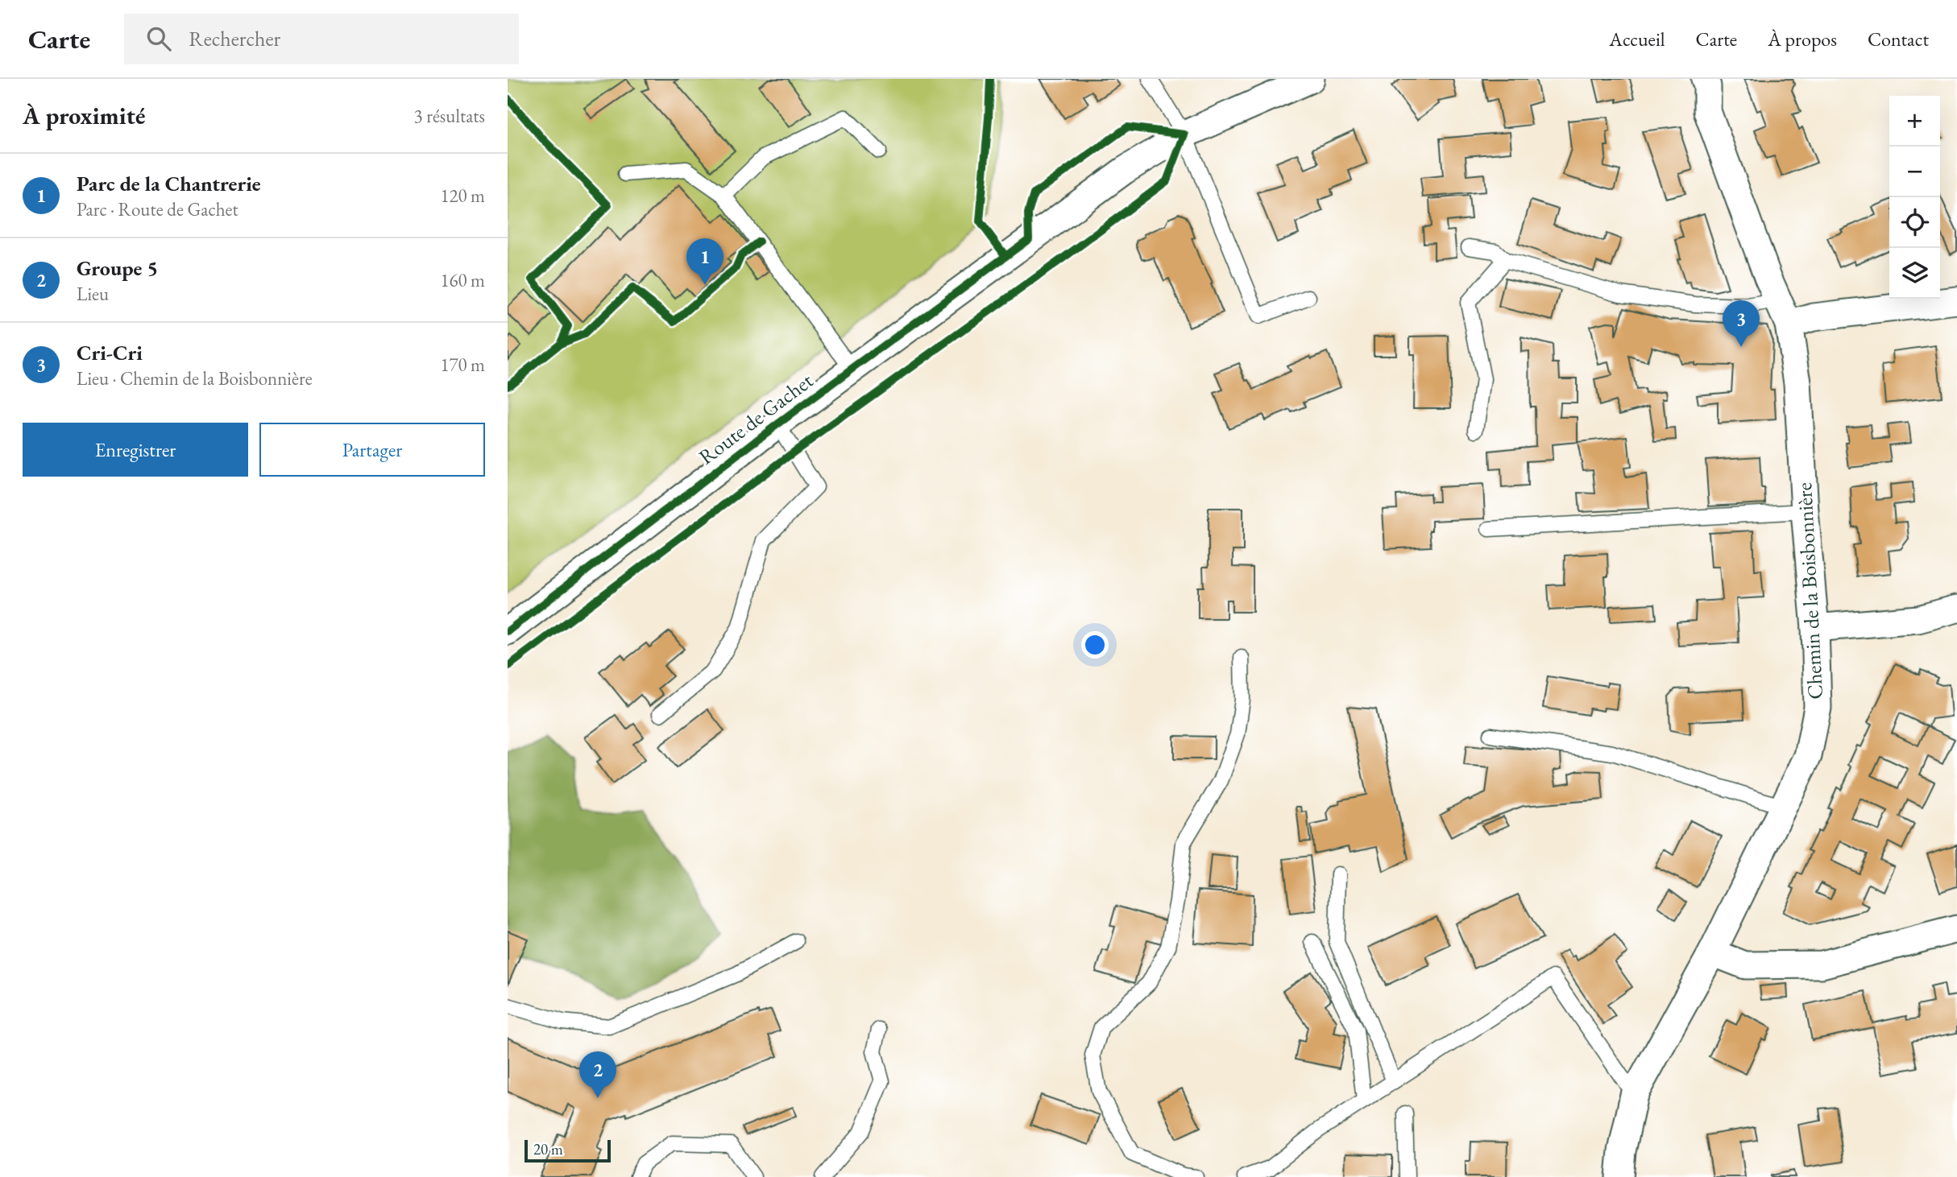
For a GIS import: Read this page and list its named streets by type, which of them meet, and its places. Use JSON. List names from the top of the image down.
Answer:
{
  "streets": {
    "street": ["Route de Gachet", "Chemin de la Boisbonnière"]
  },
  "scale_bar": "20 m",
  "page": {
    "header": "Carte",
    "search": "Rechercher",
    "nav": [
      "Accueil",
      "Carte",
      "À propos",
      "Contact"
    ],
    "heading": ["À proximité", "3 résultats"],
    "map_buttons": ["+", "−"],
    "list": [
      {
        "mark": "1",
        "name": "Parc de la Chantrerie",
        "note": "Parc · Route de Gachet",
        "value": "120 m"
      },
      {
        "mark": "2",
        "name": "Groupe 5",
        "note": "Lieu",
        "value": "160 m"
      },
      {
        "mark": "3",
        "name": "Cri-Cri",
        "note": "Lieu · Chemin de la Boisbonnière",
        "value": "170 m"
      }
    ],
    "pins": ["1", "3", "2"],
    "buttons": ["Enregistrer", "Partager"],
    "scale": "20 m"
  }
}
